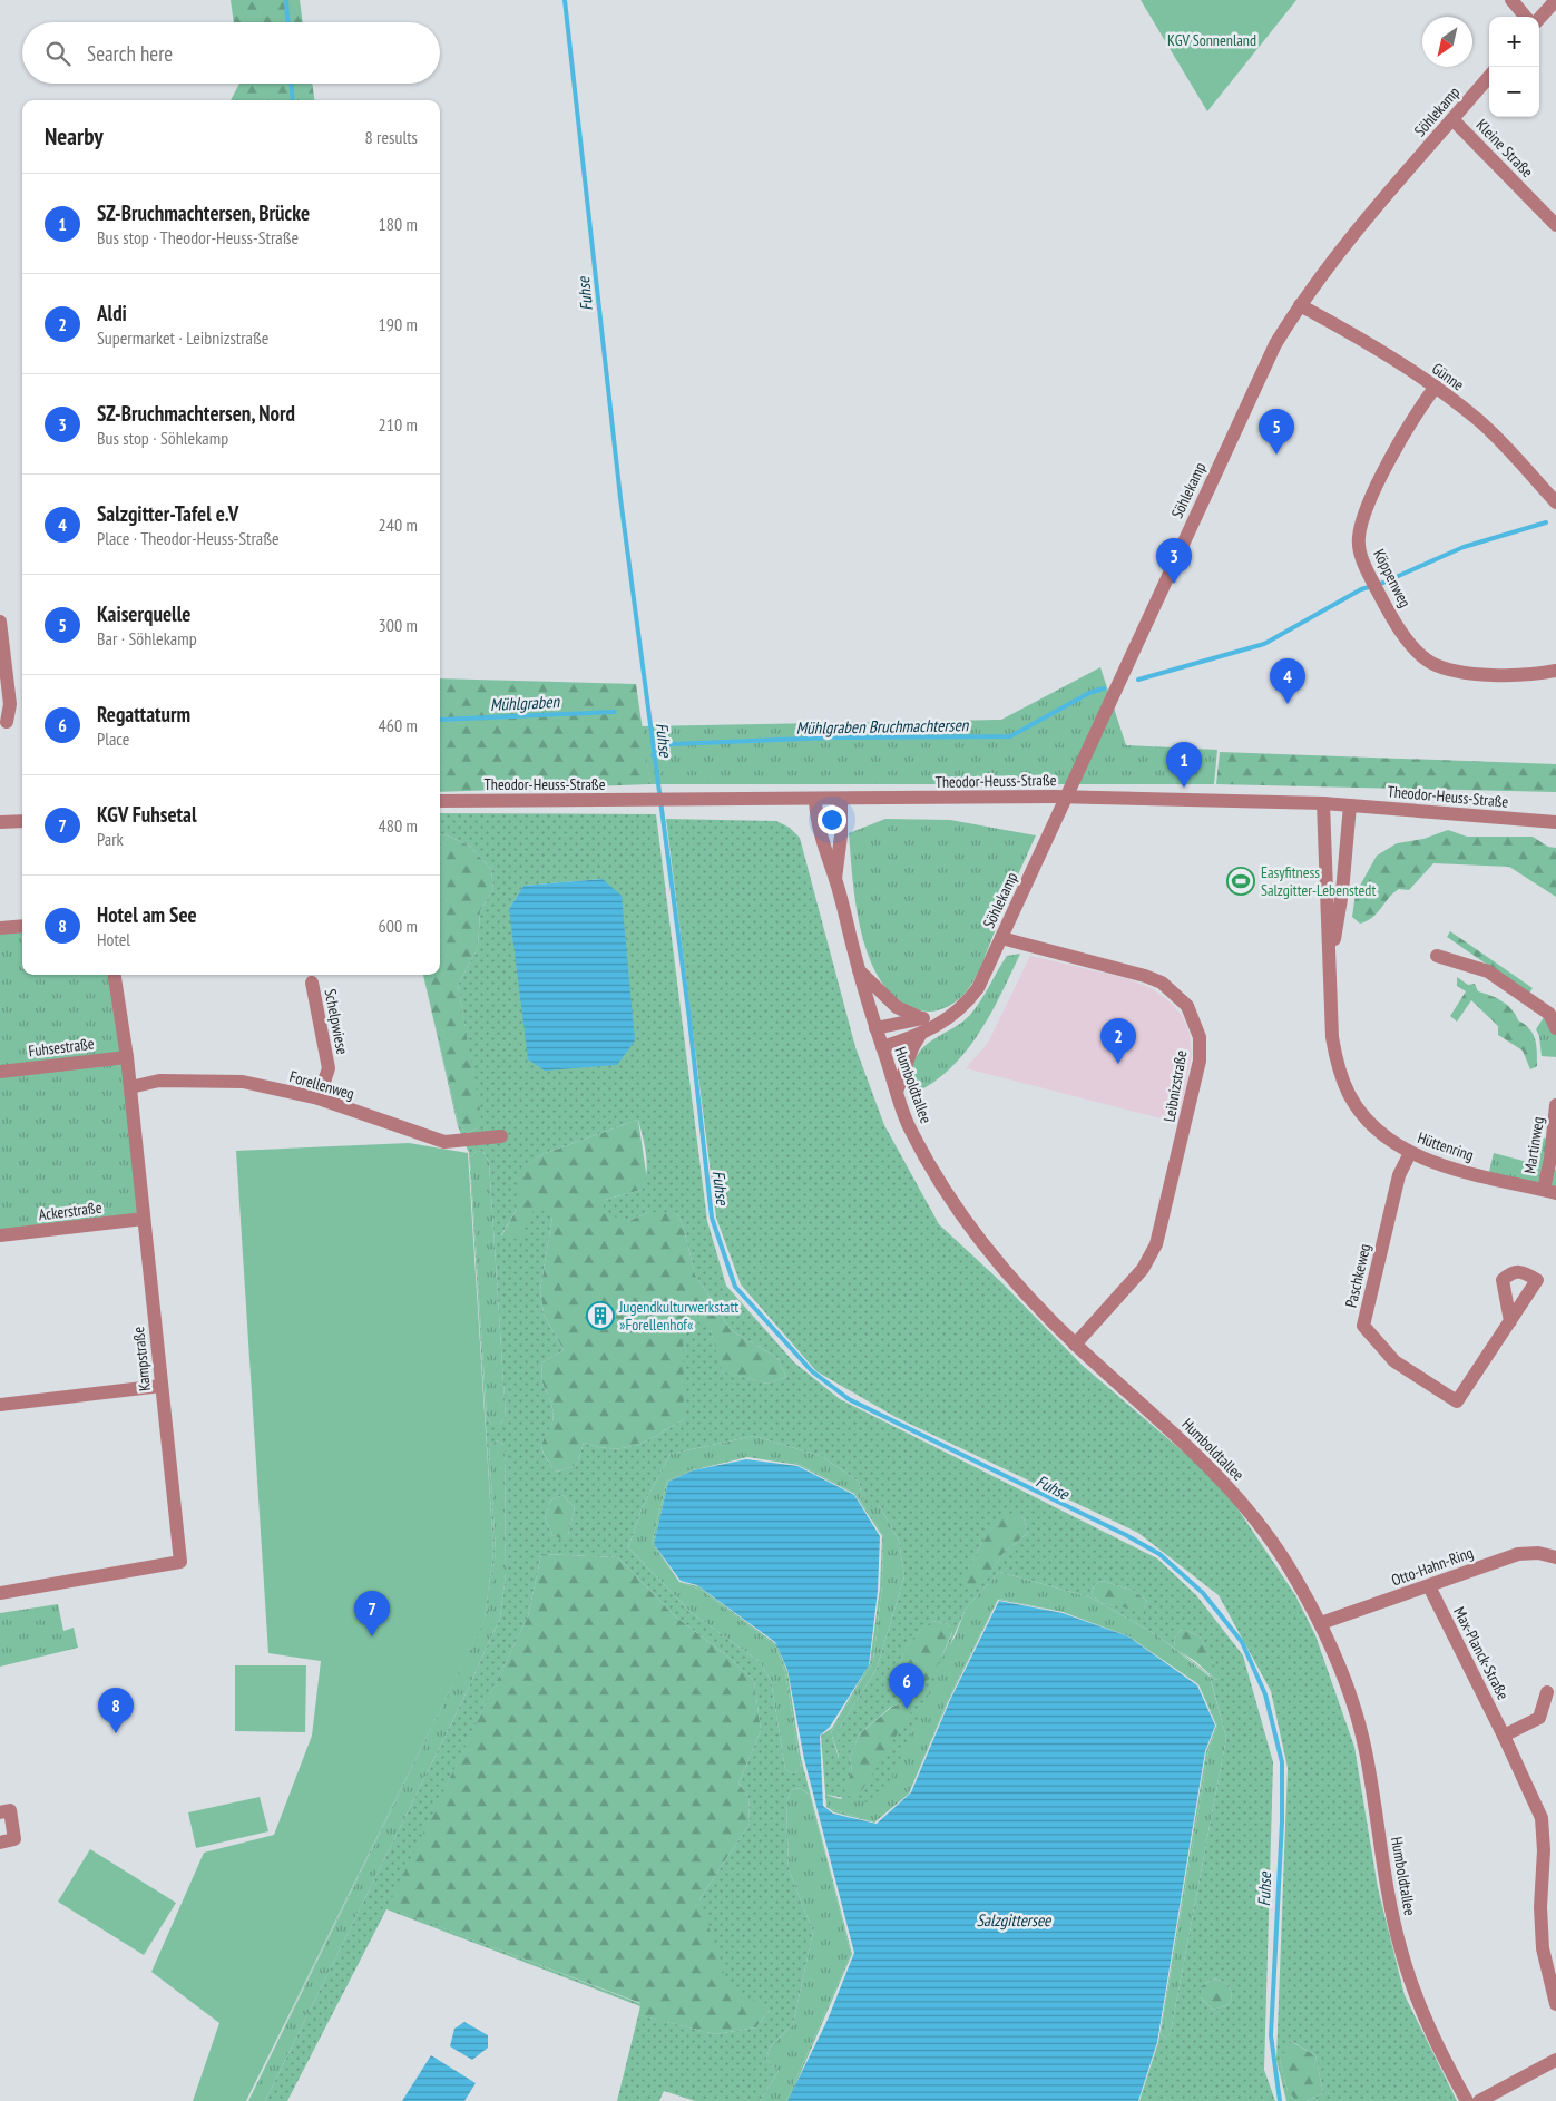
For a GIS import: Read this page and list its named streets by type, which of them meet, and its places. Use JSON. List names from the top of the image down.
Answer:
{
  "streets": {
    "street": [
      "Söhlekamp",
      "Kleine Straße",
      "Günne",
      "Köppenweg",
      "Theodor-Heuss-Straße",
      "Schelpwiese",
      "Fuhsestraße",
      "Forellenweg",
      "Humboldtallee",
      "Leibnizstraße",
      "Martinweg",
      "Hüttenring",
      "Ackerstraße",
      "Paschkeweg",
      "Kampstraße",
      "Otto-Hahn-Ring",
      "Max-Planck-Straße"
    ]
  },
  "crossings": [
    ["Söhlekamp", "Kleine Straße"],
    ["Söhlekamp", "Günne"],
    ["Söhlekamp", "Humboldtallee"],
    ["Söhlekamp", "Leibnizstraße"],
    ["Günne", "Köppenweg"],
    ["Theodor-Heuss-Straße", "Humboldtallee"],
    ["Theodor-Heuss-Straße", "Hüttenring"],
    ["Schelpwiese", "Forellenweg"],
    ["Fuhsestraße", "Kampstraße"],
    ["Forellenweg", "Kampstraße"],
    ["Humboldtallee", "Leibnizstraße"],
    ["Humboldtallee", "Otto-Hahn-Ring"],
    ["Martinweg", "Hüttenring"],
    ["Hüttenring", "Paschkeweg"],
    ["Ackerstraße", "Kampstraße"],
    ["Otto-Hahn-Ring", "Max-Planck-Straße"]
  ],
  "water": [
    "Fuhse",
    "Mühlgraben",
    "Mühlgraben Bruchmachtersen",
    "Salzgittersee"
  ],
  "parks": ["KGV Sonnenland"],
  "places": {
    "sports": ["Easyfitness Salzgitter-Lebenstedt"],
    "building": ["Jugendkulturwerkstatt »Forellenhof«"]
  },
  "north": "bottom left",
  "page": {
    "map_buttons": ["+", "−"],
    "search": "Search here",
    "heading": ["Nearby", "8 results"],
    "list": [
      {
        "mark": "1",
        "name": "SZ-Bruchmachtersen, Brücke",
        "note": "Bus stop · Theodor-Heuss-Straße",
        "value": "180 m"
      },
      {
        "mark": "2",
        "name": "Aldi",
        "note": "Supermarket · Leibnizstraße",
        "value": "190 m"
      },
      {
        "mark": "3",
        "name": "SZ-Bruchmachtersen, Nord",
        "note": "Bus stop · Söhlekamp",
        "value": "210 m"
      },
      {
        "mark": "4",
        "name": "Salzgitter-Tafel e.V",
        "note": "Place · Theodor-Heuss-Straße",
        "value": "240 m"
      },
      {
        "mark": "5",
        "name": "Kaiserquelle",
        "note": "Bar · Söhlekamp",
        "value": "300 m"
      },
      {
        "mark": "6",
        "name": "Regattaturm",
        "note": "Place",
        "value": "460 m"
      },
      {
        "mark": "7",
        "name": "KGV Fuhsetal",
        "note": "Park",
        "value": "480 m"
      },
      {
        "mark": "8",
        "name": "Hotel am See",
        "note": "Hotel",
        "value": "600 m"
      }
    ],
    "pins": [
      "5",
      "3",
      "4",
      "1",
      "2",
      "7",
      "6",
      "8"
    ]
  }
}
